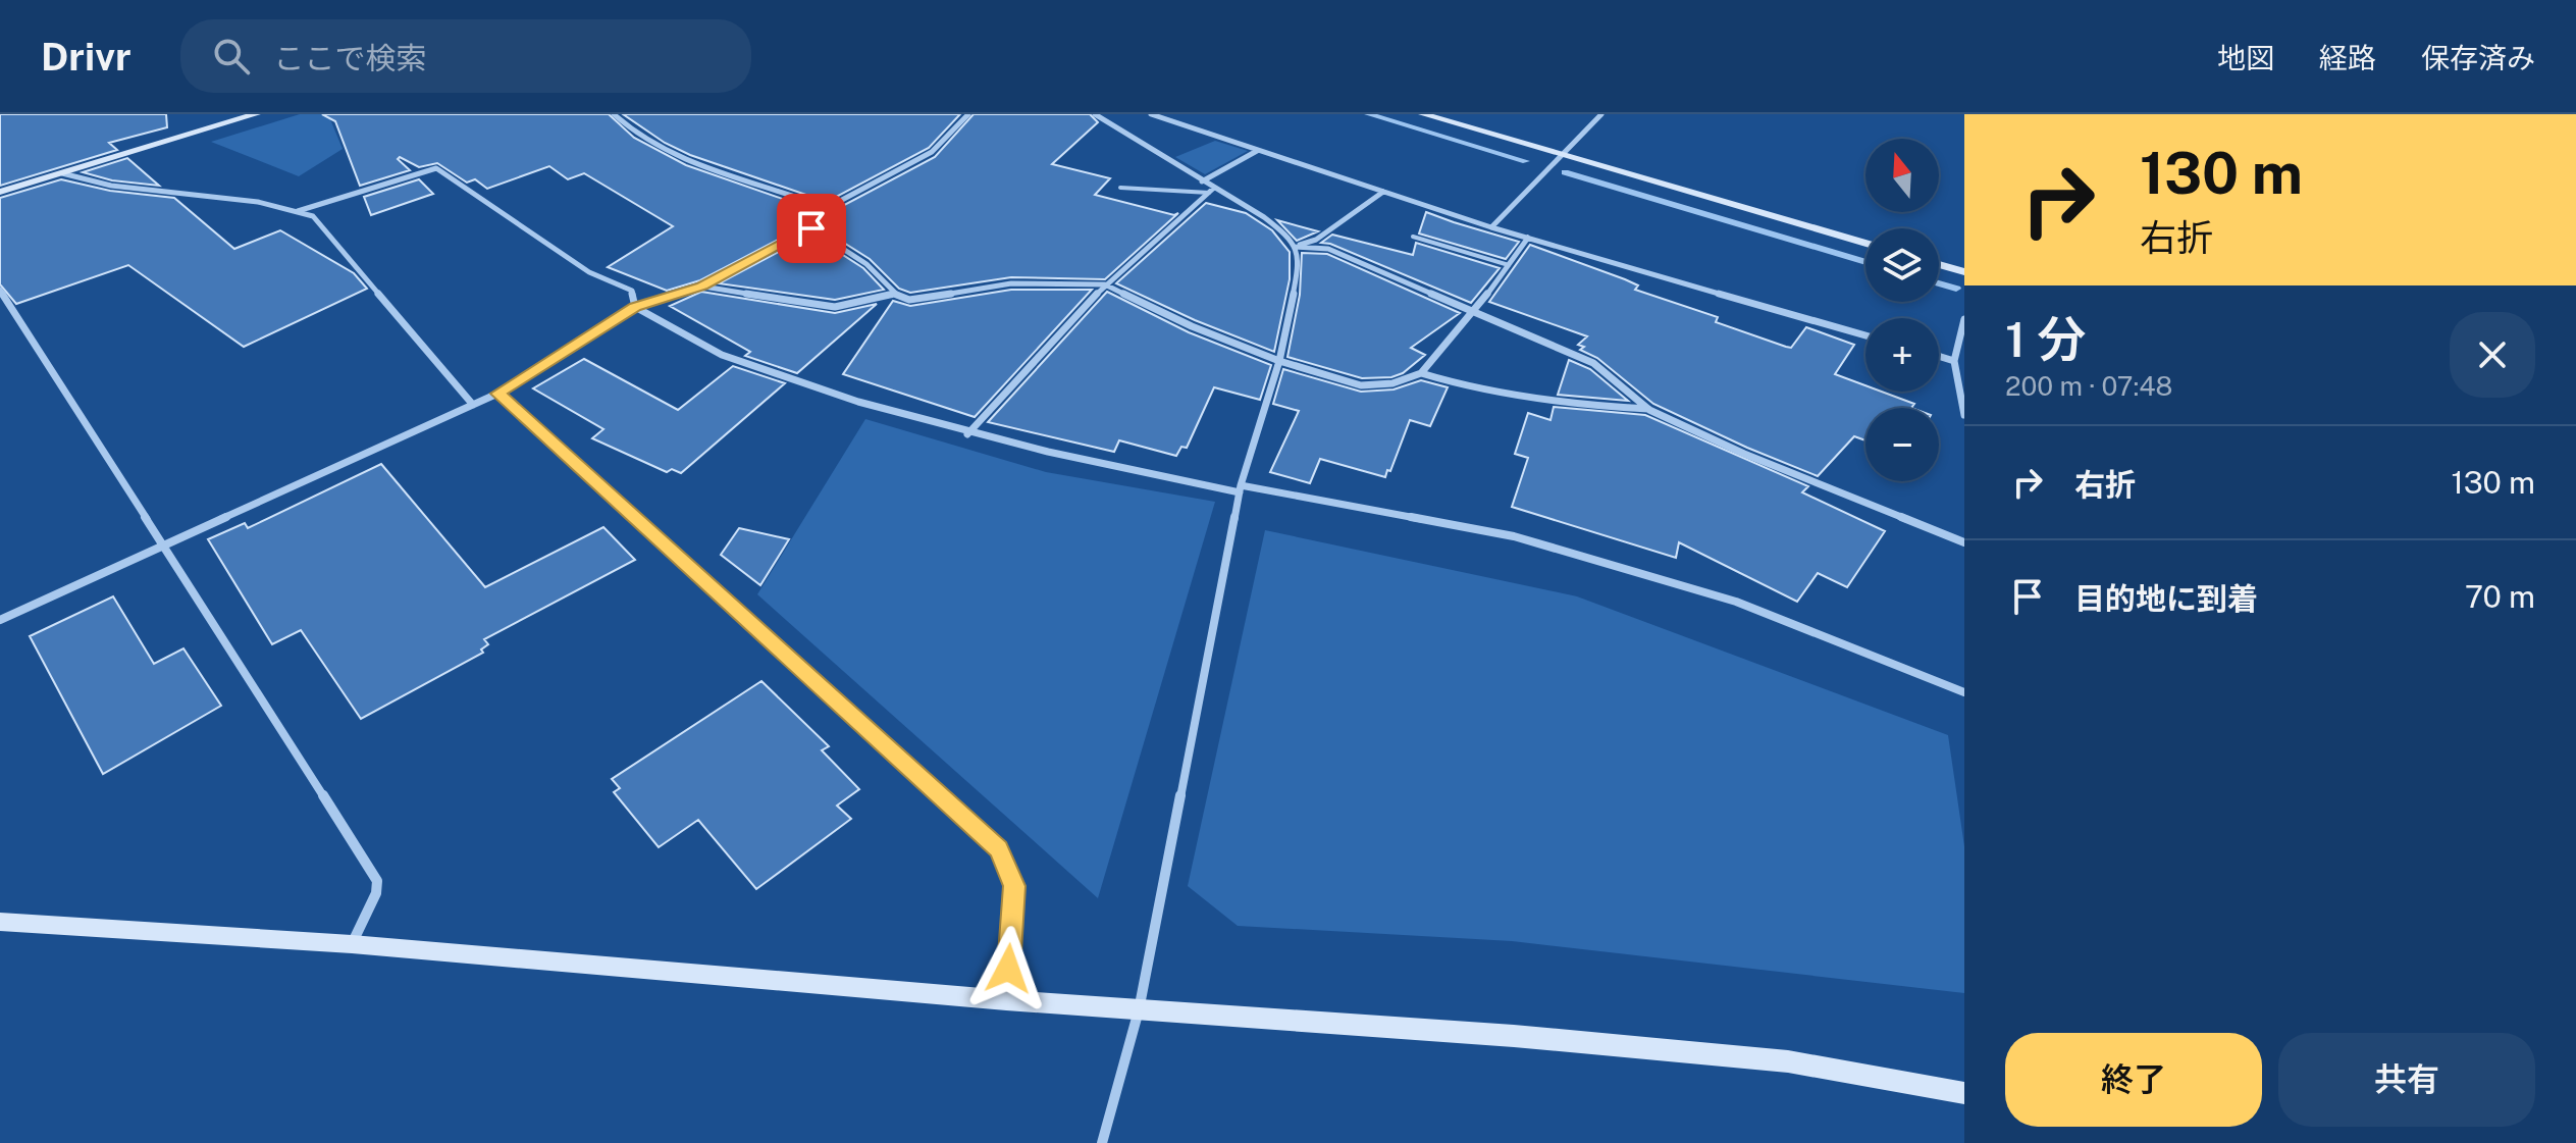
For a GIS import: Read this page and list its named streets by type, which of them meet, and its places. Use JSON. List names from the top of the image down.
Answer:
{
  "north": "top",
  "page": {
    "header": "Drivr",
    "search": "ここで検索",
    "nav": ["地図", "経路", "保存済み"],
    "turn": ["130 m", "右折"],
    "map_buttons": ["+", "−"],
    "heading": ["1 分", "200 m · 07:48"],
    "list": [
      {
        "name": "右折",
        "value": "130 m"
      },
      {
        "name": "目的地に到着",
        "value": "70 m"
      }
    ],
    "buttons": ["終了", "共有"]
  }
}
